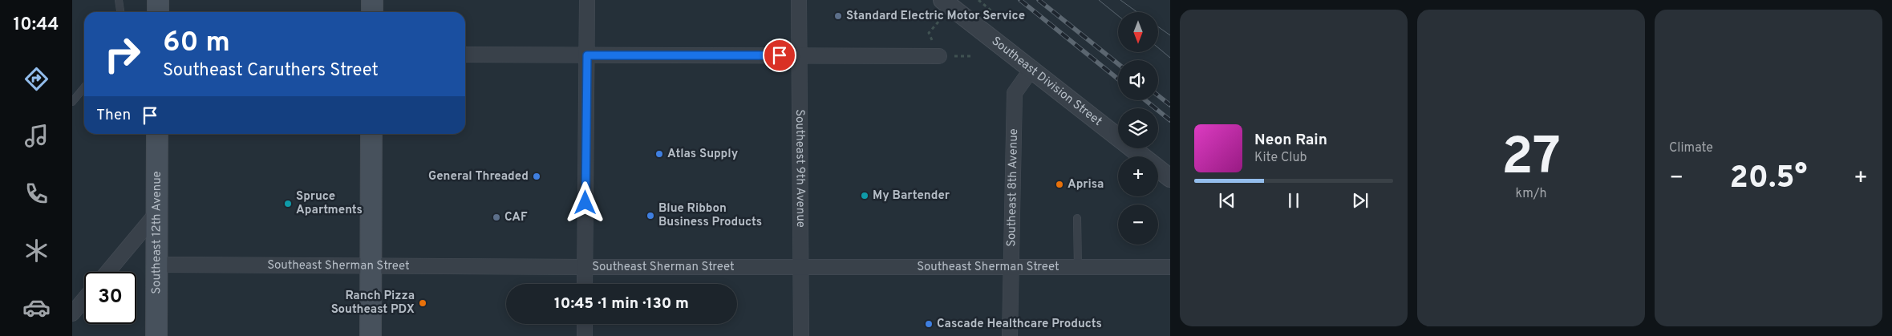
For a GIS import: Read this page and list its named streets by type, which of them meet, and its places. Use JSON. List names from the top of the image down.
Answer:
{
  "streets": {
    "main road": ["Southeast 12th Avenue"],
    "street": [
      "Southeast Division Street",
      "Southeast 9th Avenue",
      "Southeast 8th Avenue",
      "Southeast Sherman Street"
    ]
  },
  "crossings": [
    ["Southeast Division Street", "Southeast 8th Avenue"],
    ["Southeast 9th Avenue", "Southeast Sherman Street"],
    ["Southeast 8th Avenue", "Southeast Sherman Street"],
    ["Southeast 12th Avenue", "Southeast Sherman Street"]
  ],
  "places": [
    "Standard Electric Motor Service",
    "Atlas Supply",
    "General Threaded",
    "Aprisa",
    "My Bartender",
    "Spruce Apartments",
    "Blue Ribbon Business Products",
    "CAF",
    "Ranch Pizza Southeast PDX",
    "Cascade Healthcare Products"
  ],
  "north": "bottom",
  "page": {
    "tabs": "10:44",
    "tile": [
      ["27", "km/h"],
      "Climate"
    ],
    "map_buttons": ["+", "−"],
    "turn": ["60 m", "Southeast Caruthers Street"],
    "then": "Then",
    "song": ["Neon Rain", "Kite Club"],
    "heat": ["−", "20.5°", "+"],
    "limit": "30",
    "trip": "10:45 · 1 min · 130 m"
  }
}
